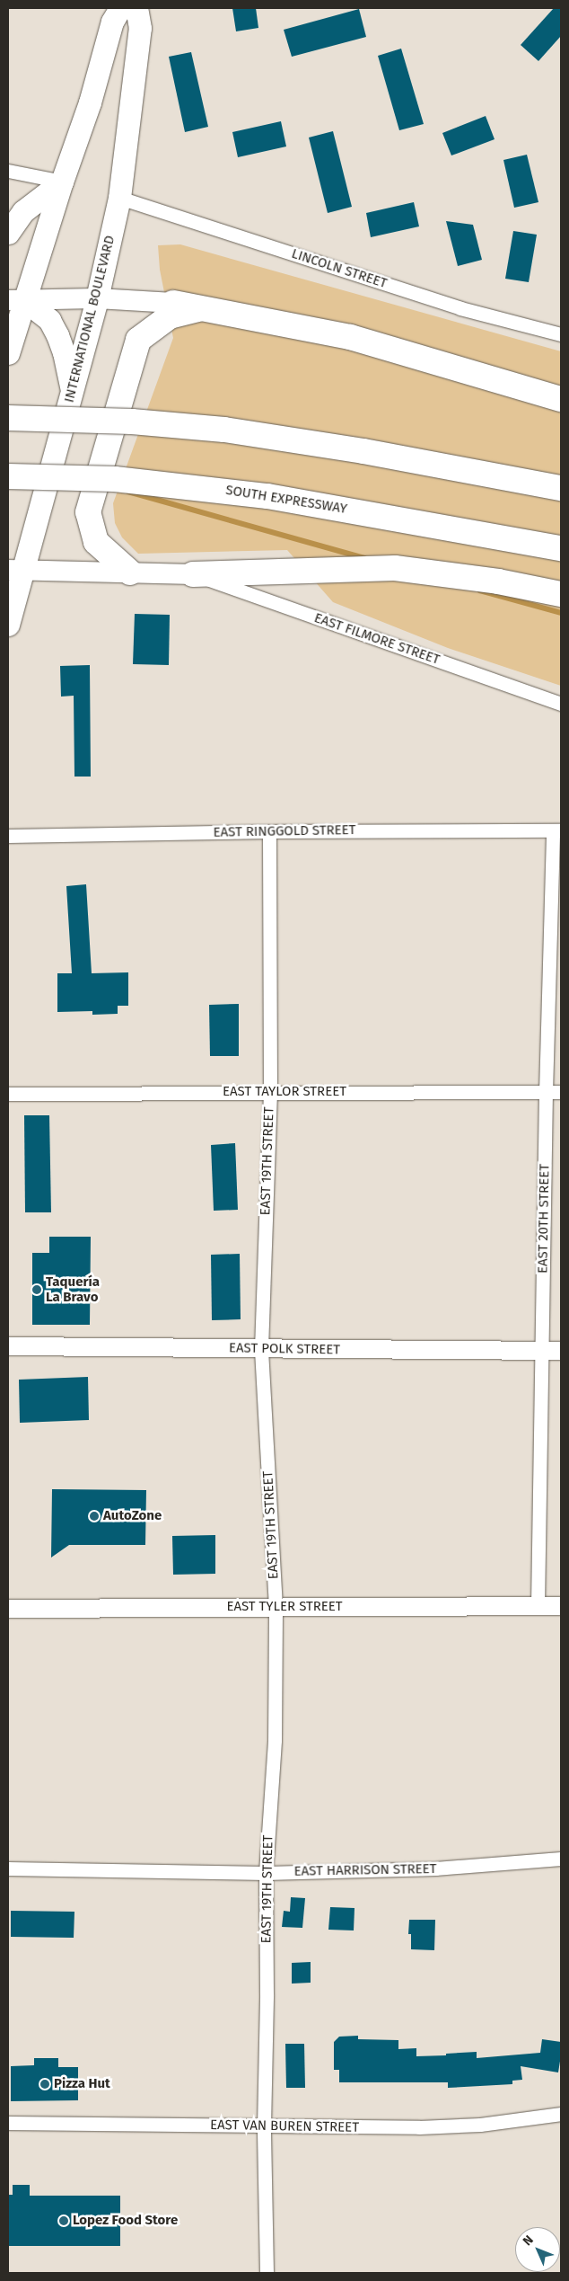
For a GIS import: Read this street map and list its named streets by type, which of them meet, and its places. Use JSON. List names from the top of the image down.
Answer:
{
  "streets": {
    "highway": ["SOUTH EXPRESSWAY"],
    "main road": ["INTERNATIONAL BOULEVARD"],
    "street": [
      "LINCOLN STREET",
      "EAST FILMORE STREET",
      "EAST RINGGOLD STREET",
      "EAST TAYLOR STREET",
      "EAST 19TH STREET",
      "EAST 20TH STREET",
      "EAST POLK STREET",
      "EAST TYLER STREET",
      "EAST HARRISON STREET",
      "EAST VAN BUREN STREET"
    ]
  },
  "crossings": [
    ["LINCOLN STREET", "INTERNATIONAL BOULEVARD"],
    ["EAST RINGGOLD STREET", "EAST 19TH STREET"],
    ["EAST RINGGOLD STREET", "EAST 20TH STREET"],
    ["EAST TAYLOR STREET", "EAST 19TH STREET"],
    ["EAST TAYLOR STREET", "EAST 20TH STREET"],
    ["EAST 19TH STREET", "EAST POLK STREET"],
    ["EAST 19TH STREET", "EAST TYLER STREET"],
    ["EAST 19TH STREET", "EAST HARRISON STREET"],
    ["EAST 19TH STREET", "EAST VAN BUREN STREET"],
    ["EAST 20TH STREET", "EAST POLK STREET"],
    ["EAST 20TH STREET", "EAST TYLER STREET"]
  ],
  "places": [
    "Taquería La Bravo",
    "AutoZone",
    "Pizza Hut",
    "Lopez Food Store"
  ],
  "north": "top left"
}
